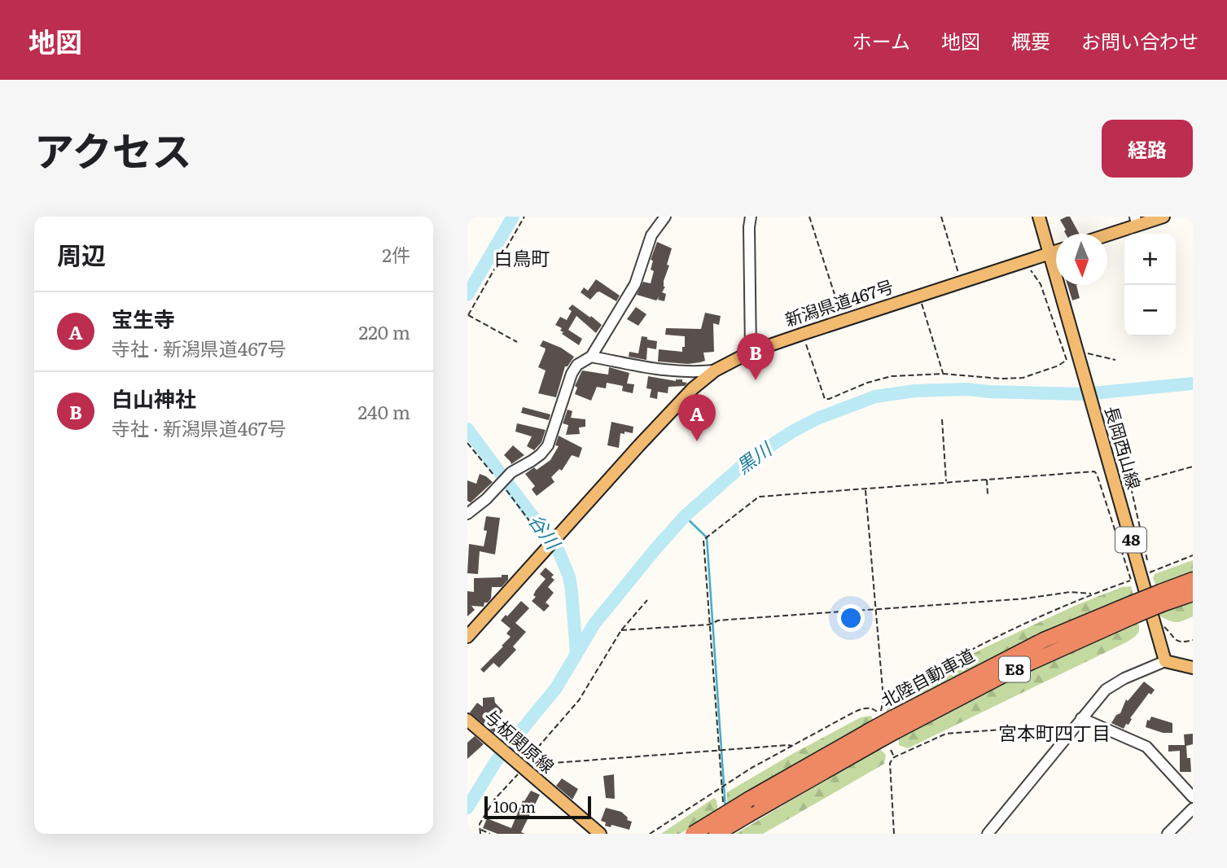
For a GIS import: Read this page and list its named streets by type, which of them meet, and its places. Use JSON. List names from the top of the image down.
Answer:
{
  "streets": {
    "highway": ["E8", "北陸自動車道"],
    "main road": [
      "新潟県道467号",
      "長岡西山線",
      "48",
      "与板関原線"
    ]
  },
  "crossings": [
    ["新潟県道467号", "長岡西山線"]
  ],
  "districts": ["白鳥町", "宮本町四丁目"],
  "water": ["黒川", "谷川"],
  "scale_bar": "100 m",
  "north": "bottom",
  "page": {
    "header": "地図",
    "nav": [
      "ホーム",
      "地図",
      "概要",
      "お問い合わせ"
    ],
    "title": "アクセス",
    "buttons": "経路",
    "heading": ["周辺", "2件"],
    "map_buttons": ["+", "−"],
    "list": [
      {
        "mark": "A",
        "name": "宝生寺",
        "note": "寺社 · 新潟県道467号",
        "value": "220 m"
      },
      {
        "mark": "B",
        "name": "白山神社",
        "note": "寺社 · 新潟県道467号",
        "value": "240 m"
      }
    ],
    "pins": ["B", "A"],
    "scale": "100 m"
  }
}
